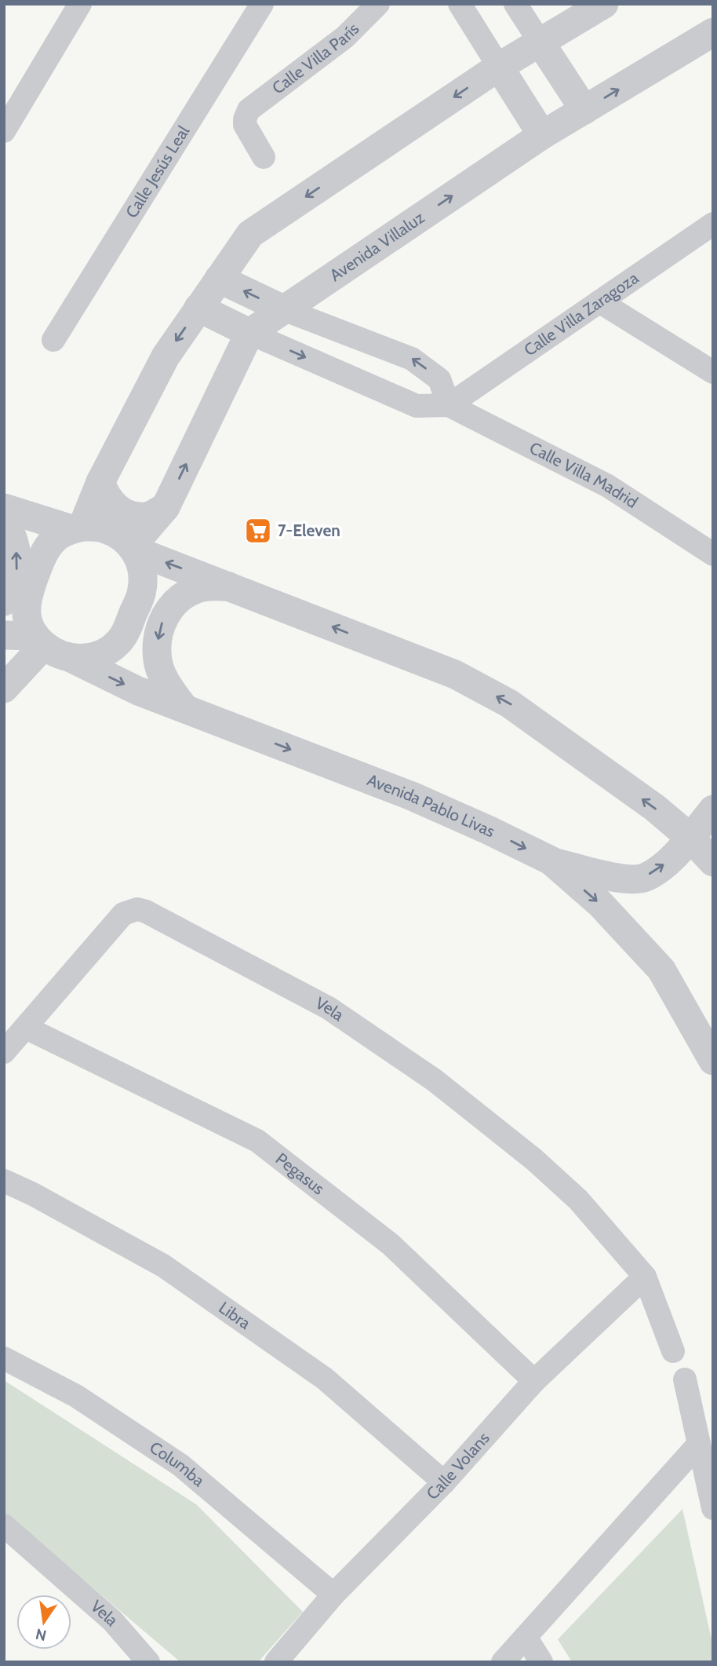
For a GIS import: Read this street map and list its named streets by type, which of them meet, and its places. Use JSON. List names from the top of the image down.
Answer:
{
  "streets": {
    "street": [
      "Calle Villa París",
      "Calle Jesús Leal",
      "Avenida Villaluz",
      "Calle Villa Zaragoza",
      "Calle Villa Madrid",
      "Avenida Pablo Livas",
      "Vela",
      "Pegasus",
      "Libra",
      "Columba",
      "Calle Volans"
    ]
  },
  "crossings": [
    ["Avenida Villaluz", "Calle Villa Madrid"],
    ["Avenida Villaluz", "Avenida Pablo Livas"],
    ["Calle Villa Zaragoza", "Calle Villa Madrid"],
    ["Vela", "Pegasus"],
    ["Vela", "Calle Volans"],
    ["Pegasus", "Calle Volans"],
    ["Libra", "Calle Volans"],
    ["Columba", "Calle Volans"]
  ],
  "places": {
    "supermarket": ["7-Eleven"]
  },
  "north": "bottom"
}
